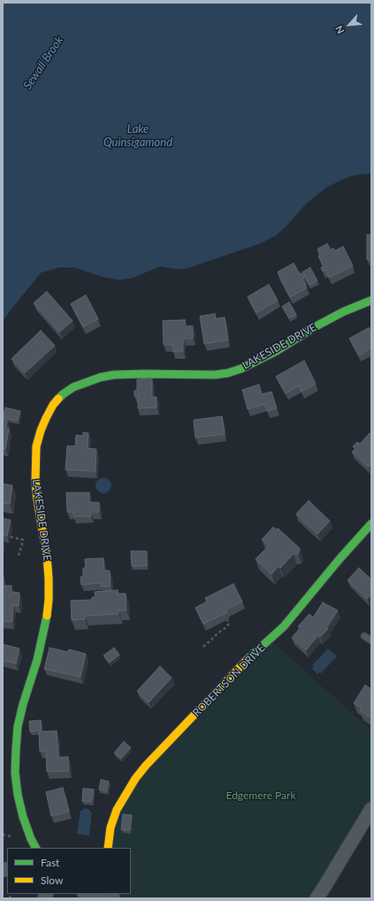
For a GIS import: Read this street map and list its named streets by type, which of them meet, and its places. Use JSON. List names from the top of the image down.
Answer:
{
  "streets": {
    "street": ["LAKESIDE DRIVE", "ROBERTSON DRIVE"]
  },
  "water": ["Sewall Brook", "Lake Quinsigamond"],
  "parks": ["Edgemere Park"],
  "legend": ["Fast", "Slow"],
  "north": "bottom left"
}
